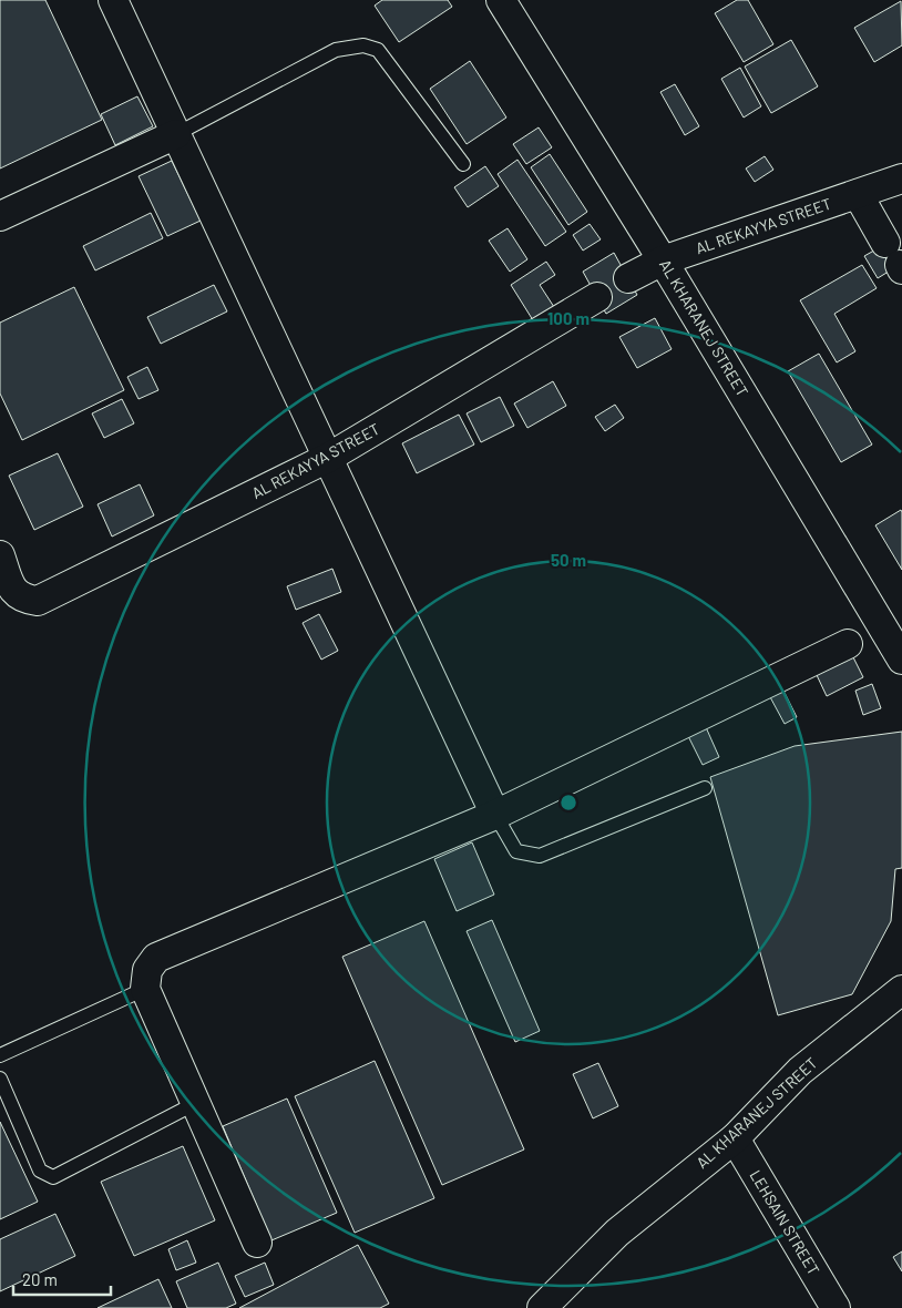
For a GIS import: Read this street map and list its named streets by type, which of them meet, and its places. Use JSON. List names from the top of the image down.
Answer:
{
  "streets": {
    "street": ["AL REKAYYA STREET", "AL KHARANEJ STREET", "LEHSAIN STREET"]
  },
  "crossings": [
    ["AL REKAYYA STREET", "AL KHARANEJ STREET"],
    ["AL KHARANEJ STREET", "LEHSAIN STREET"]
  ],
  "scale_bar": "20 m",
  "rings": ["100 m", "50 m"]
}
